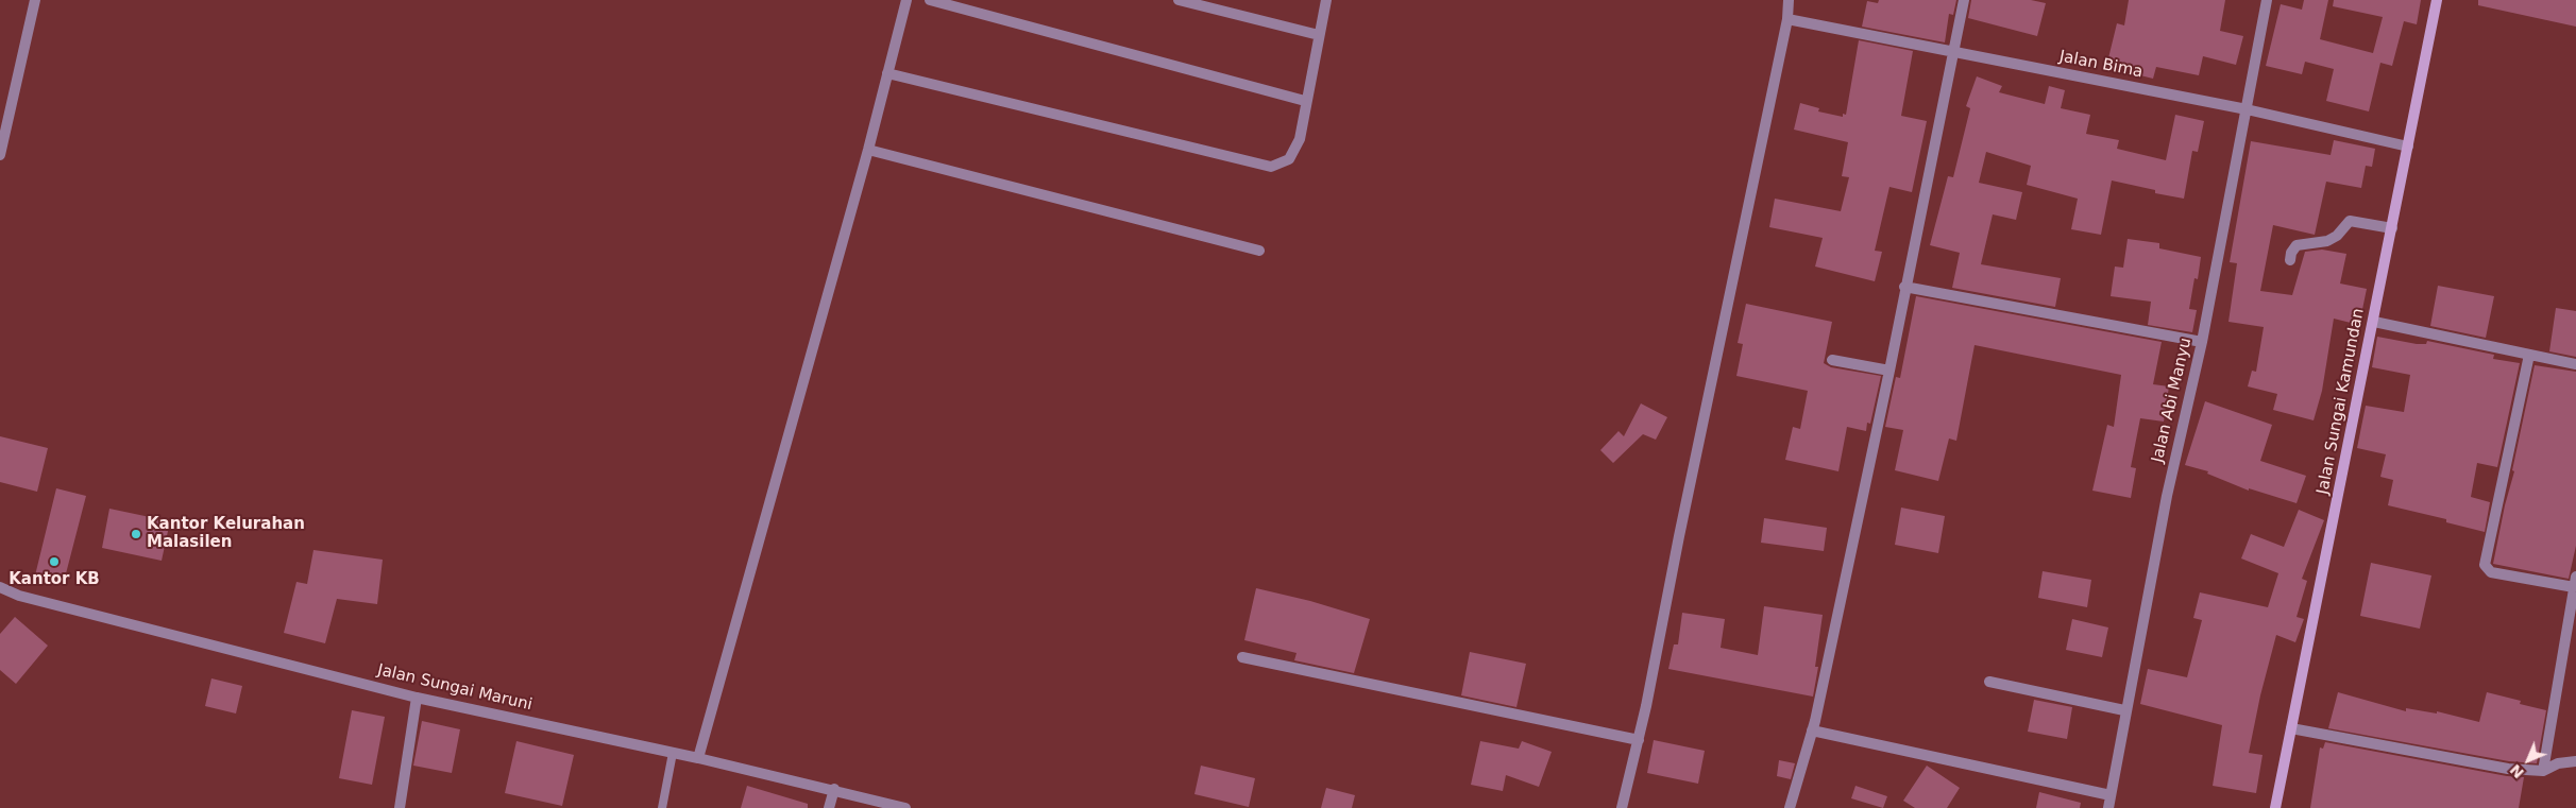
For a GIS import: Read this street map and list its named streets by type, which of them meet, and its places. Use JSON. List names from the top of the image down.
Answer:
{
  "streets": {
    "main road": ["Jalan Sungai Kamundan"],
    "street": ["Jalan Bima", "Jalan Abi Manyu", "Jalan Sungai Maruni"]
  },
  "crossings": [
    ["Jalan Bima", "Jalan Abi Manyu"],
    ["Jalan Bima", "Jalan Sungai Kamundan"]
  ],
  "places": ["Kantor Kelurahan Malasilen", "Kantor KB"],
  "north": "bottom left"
}
